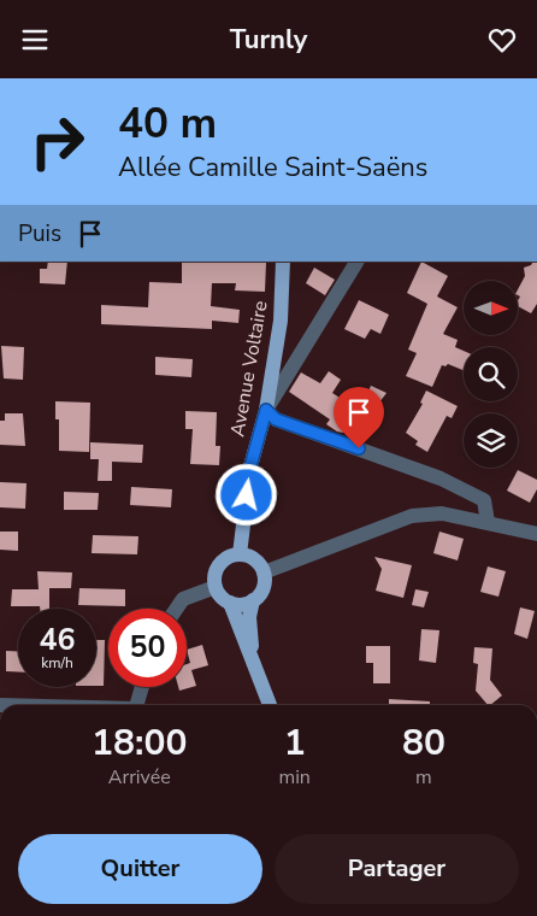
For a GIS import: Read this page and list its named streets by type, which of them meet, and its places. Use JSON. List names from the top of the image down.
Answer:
{
  "streets": {
    "main road": ["Avenue Voltaire"]
  },
  "north": "right",
  "page": {
    "header": "Turnly",
    "turn": ["40 m", "Allée Camille Saint-Saëns"],
    "then": "Puis",
    "speed": "46 km/h",
    "limit": "50",
    "eta": [
      "18:00",
      "Arrivée",
      "1",
      "min",
      "80",
      "m"
    ],
    "buttons": ["Quitter", "Partager"]
  }
}
